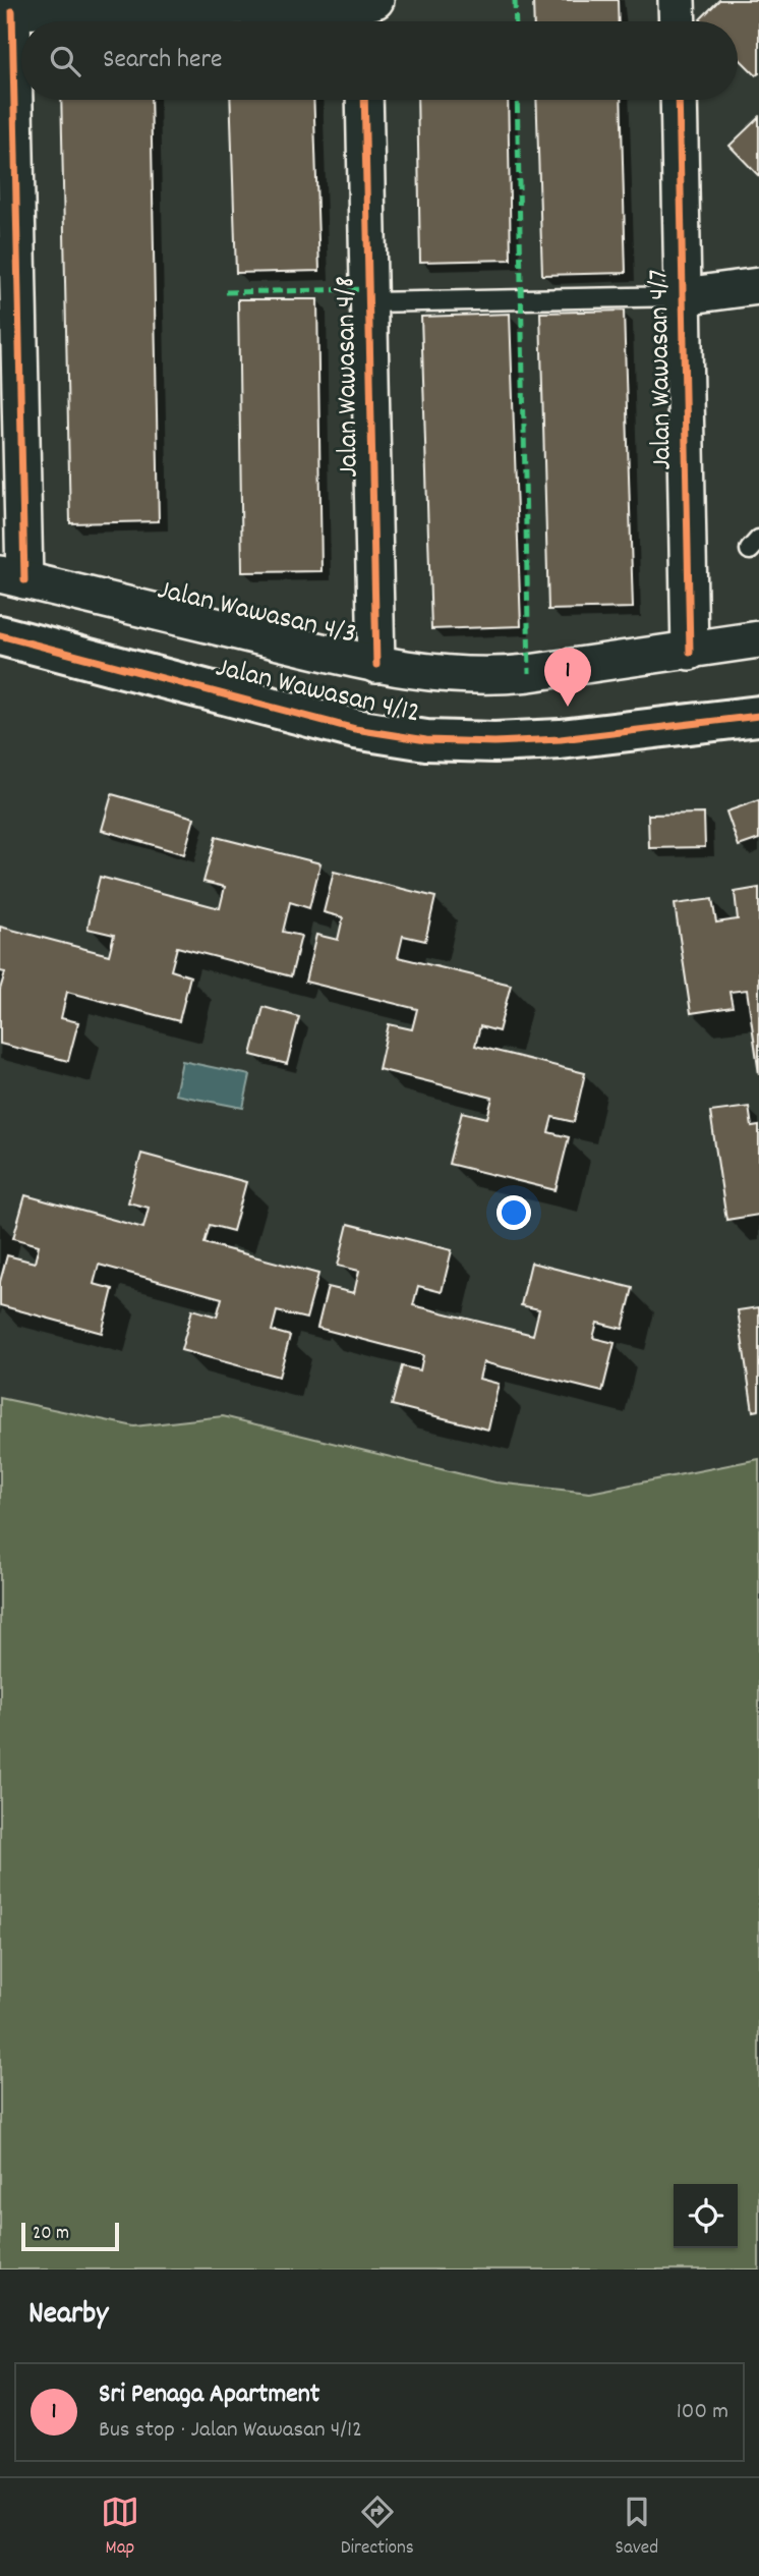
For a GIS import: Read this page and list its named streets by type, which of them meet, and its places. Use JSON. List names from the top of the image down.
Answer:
{
  "streets": {
    "street": [
      "Jalan Wawasan 4/7",
      "Jalan Wawasan 4/8",
      "Jalan Wawasan 4/3",
      "Jalan Wawasan 4/12"
    ]
  },
  "crossings": [
    ["Jalan Wawasan 4/7", "Jalan Wawasan 4/3"],
    ["Jalan Wawasan 4/8", "Jalan Wawasan 4/3"]
  ],
  "scale_bar": "20 m",
  "page": {
    "search": "Search here",
    "pins": "1",
    "scale": "20 m",
    "heading": "Nearby",
    "list": [
      {
        "mark": "1",
        "name": "Sri Penaga Apartment",
        "note": "Bus stop · Jalan Wawasan 4/12",
        "value": "100 m"
      }
    ],
    "nav": ["Map", "Directions", "Saved"]
  }
}
